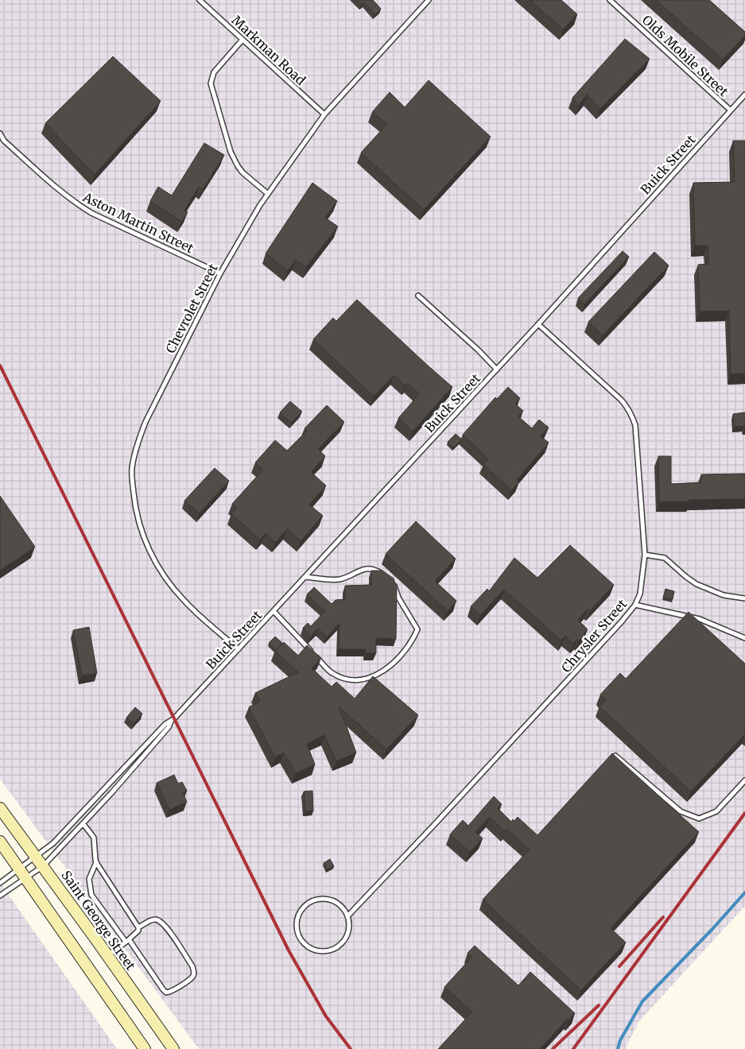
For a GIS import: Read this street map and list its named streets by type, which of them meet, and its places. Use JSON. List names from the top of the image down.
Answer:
{
  "streets": {
    "main road": ["Saint George Street"],
    "lane": [
      "Markman Road",
      "Olds Mobile Street",
      "Buick Street",
      "Aston Martin Street",
      "Chevrolet Street",
      "Chrysler Street"
    ]
  },
  "crossings": [
    ["Markman Road", "Chevrolet Street"],
    ["Olds Mobile Street", "Buick Street"],
    ["Buick Street", "Chevrolet Street"],
    ["Buick Street", "Chrysler Street"],
    ["Buick Street", "Saint George Street"],
    ["Aston Martin Street", "Chevrolet Street"]
  ]
}
